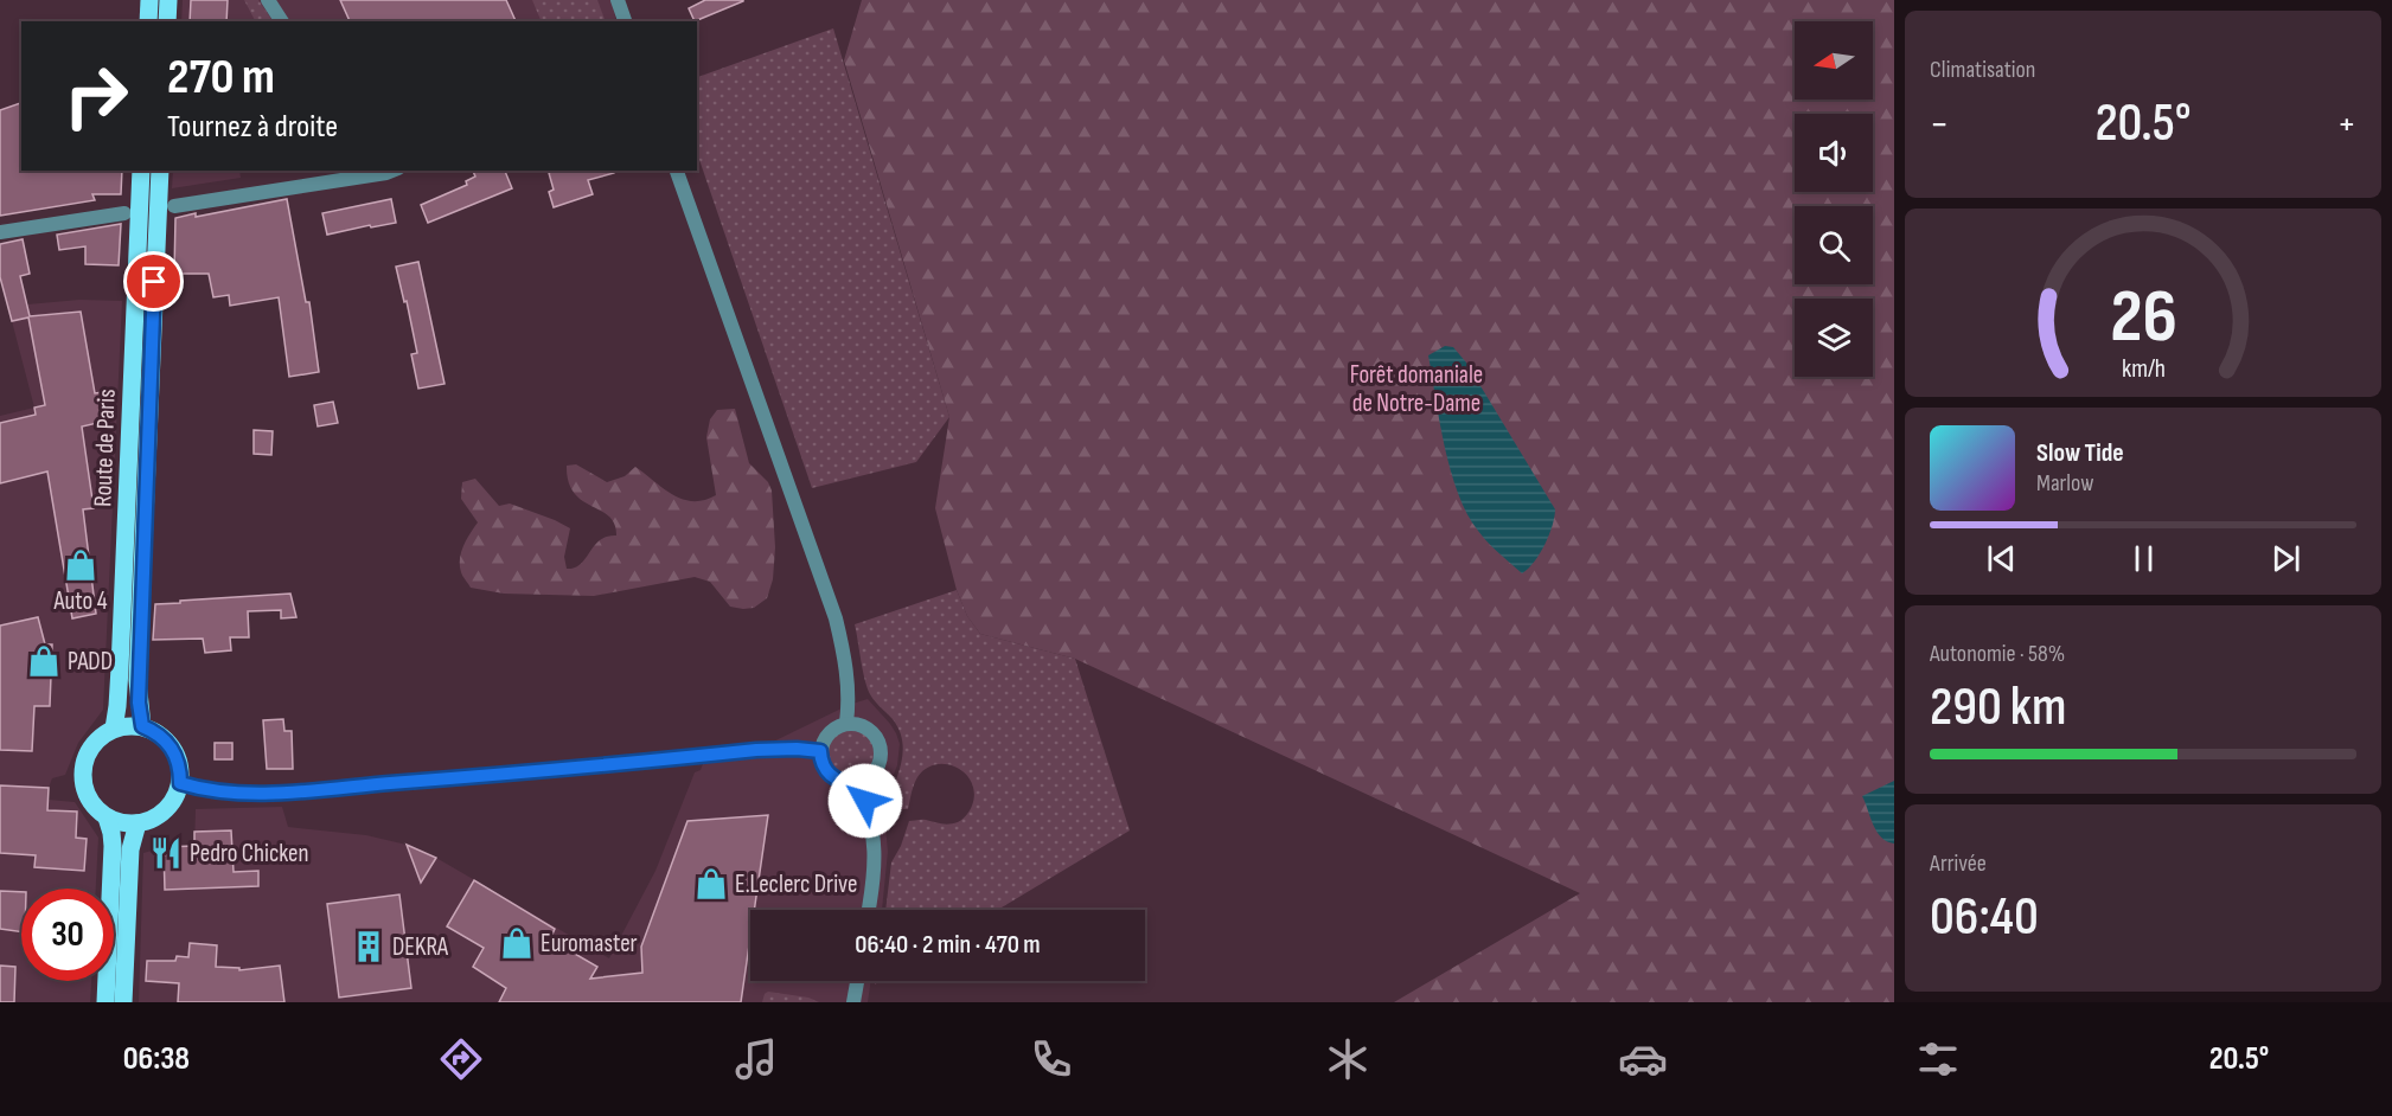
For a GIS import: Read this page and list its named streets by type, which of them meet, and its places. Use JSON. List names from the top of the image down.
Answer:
{
  "streets": {
    "main road": ["Route de Paris"]
  },
  "parks": ["Forêt domaniale de Notre-Dame"],
  "places": {
    "shop": [
      "Auto 4",
      "PADD",
      "E.Leclerc Drive",
      "Euromaster"
    ],
    "restaurant": ["Pedro Chicken"],
    "building": ["DEKRA"]
  },
  "north": "left",
  "page": {
    "tile": [
      "Climatisation",
      ["Autonomie · 58%", "290 km"],
      ["Arrivée", "06:40"]
    ],
    "turn": ["270 m", "Tournez à droite"],
    "heat": ["−", "20.5°", "+"],
    "song": ["Slow Tide", "Marlow"],
    "limit": "30",
    "trip": "06:40 · 2 min · 470 m",
    "tabs": ["06:38", "20.5°"],
    "gauge": ["26", "km/h"]
  }
}
